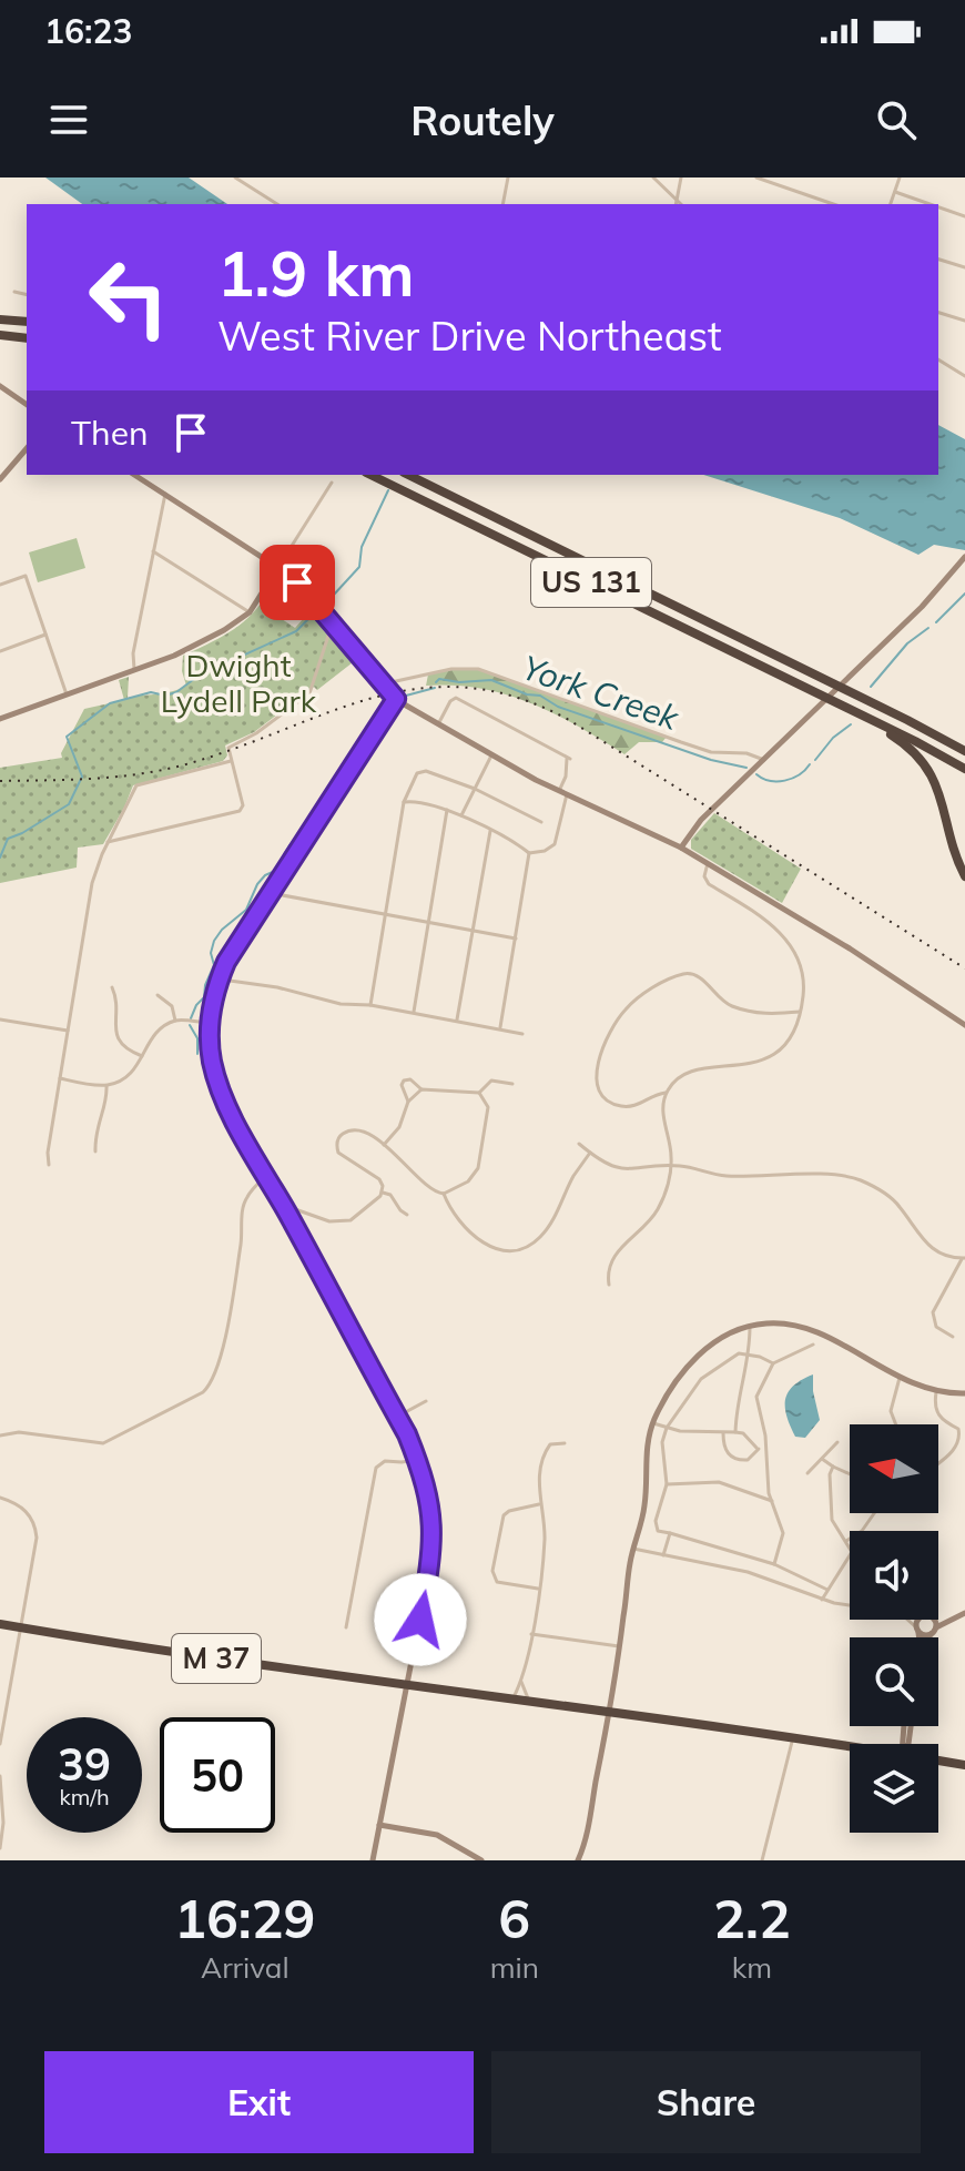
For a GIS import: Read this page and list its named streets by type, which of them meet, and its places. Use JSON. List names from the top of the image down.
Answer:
{
  "streets": {
    "highway": ["US 131", "M 37"]
  },
  "water": ["York Creek"],
  "parks": ["Dwight Lydell Park"],
  "north": "left",
  "page": {
    "status": "16:23",
    "header": "Routely",
    "turn": ["1.9 km", "West River Drive Northeast"],
    "then": "Then",
    "speed": "39 km/h",
    "limit": "50",
    "eta": [
      "16:29",
      "Arrival",
      "6",
      "min",
      "2.2",
      "km"
    ],
    "buttons": ["Exit", "Share"]
  }
}
